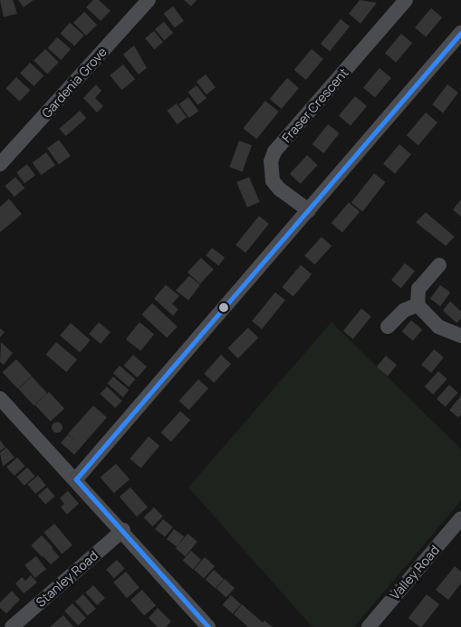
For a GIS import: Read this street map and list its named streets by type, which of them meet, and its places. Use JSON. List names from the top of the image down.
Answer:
{
  "streets": {
    "street": [
      "Gardenia Grove",
      "Fraser Crescent",
      "Valley Road",
      "Stanley Road"
    ]
  }
}
